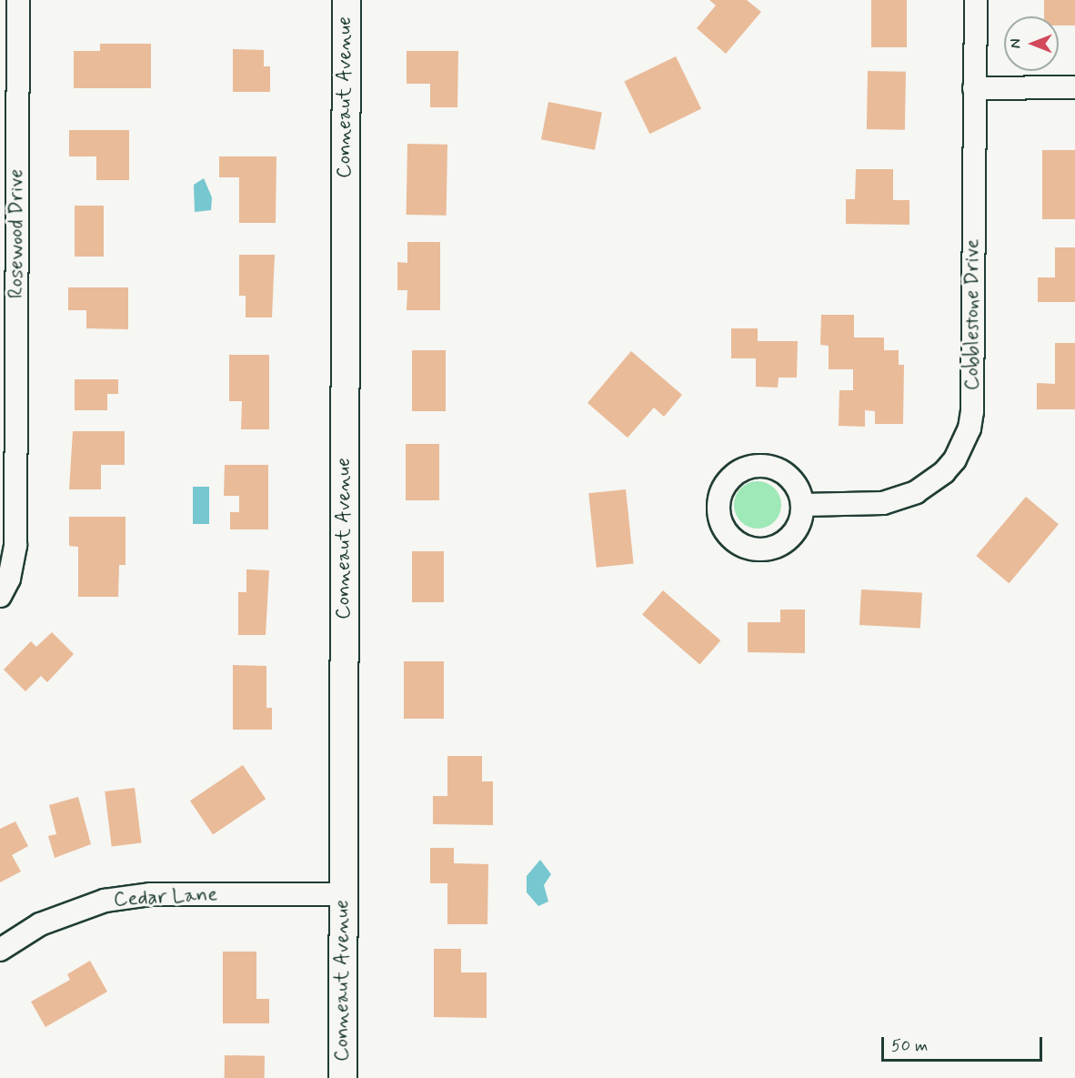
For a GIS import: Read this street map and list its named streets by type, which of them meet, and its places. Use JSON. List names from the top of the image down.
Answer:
{
  "streets": {
    "street": [
      "Conneaut Avenue",
      "Rosewood Drive",
      "Cobblestone Drive",
      "Cedar Lane"
    ]
  },
  "crossings": [
    ["Conneaut Avenue", "Cedar Lane"]
  ],
  "scale_bar": "50 m",
  "north": "left"
}
